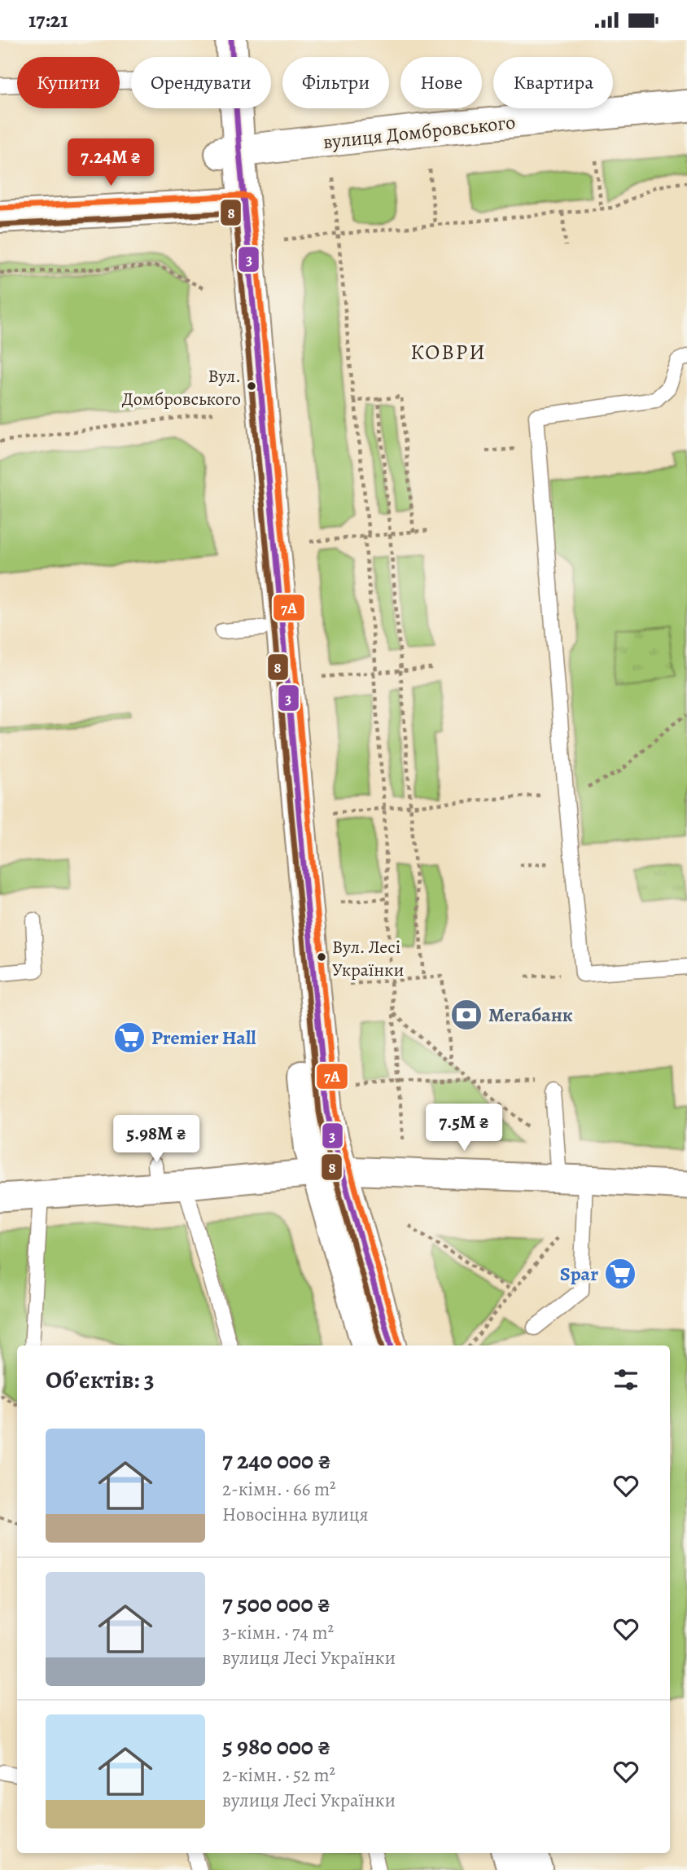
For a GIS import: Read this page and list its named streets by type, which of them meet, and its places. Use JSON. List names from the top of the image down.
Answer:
{
  "streets": {
    "main road": ["вулиця Домбровського"]
  },
  "districts": ["КОВРИ"],
  "places": {
    "other": ["Вул. Домбровського", "Вул. Лесі Українки"],
    "bank": ["Мегабанк"],
    "supermarket": ["Premier Hall", "Spar"]
  },
  "lines": ["transit line 3", "transit line 7А", "transit line 8"],
  "page": {
    "status": "17:21",
    "chip": [
      "Купити",
      "Орендувати",
      "Фільтри",
      "Нове",
      "Квартира"
    ],
    "price": ["7.24M ₴", "7.5M ₴", "5.98M ₴"],
    "heading": "Об’єктів: 3",
    "list": [
      {
        "name": "7 240 000 ₴",
        "note": "2-кімн. · 66 m² · Новосінна вулиця"
      },
      {
        "name": "7 500 000 ₴",
        "note": "3-кімн. · 74 m² · вулиця Лесі Українки"
      },
      {
        "name": "5 980 000 ₴",
        "note": "2-кімн. · 52 m² · вулиця Лесі Українки"
      }
    ]
  }
}
